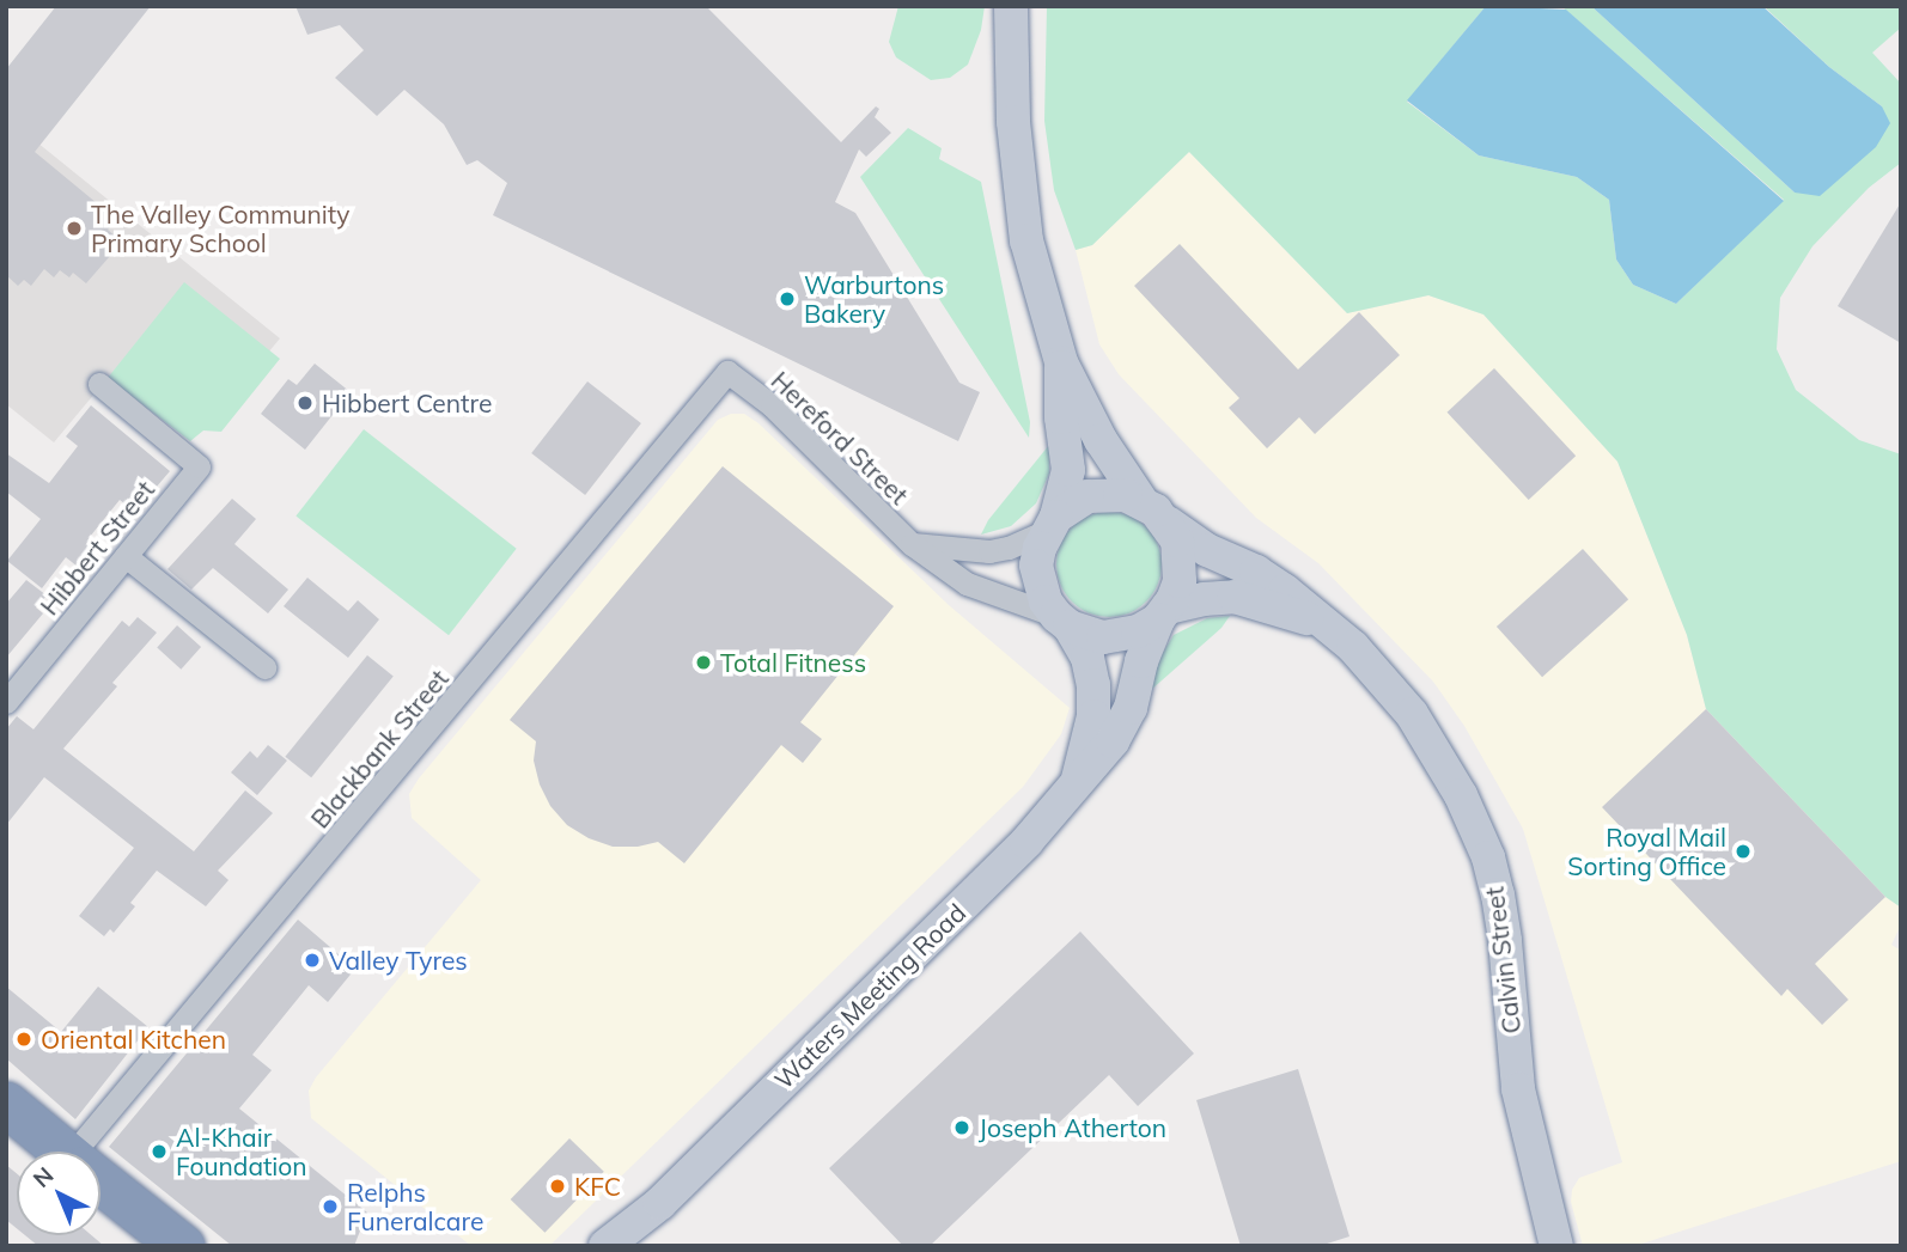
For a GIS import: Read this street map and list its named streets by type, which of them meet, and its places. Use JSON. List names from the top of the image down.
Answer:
{
  "streets": {
    "street": [
      "Hereford Street",
      "Hibbert Street",
      "Blackbank Street",
      "Calvin Street",
      "Waters Meeting Road"
    ]
  },
  "crossings": [
    ["Hereford Street", "Blackbank Street"],
    ["Hereford Street", "Calvin Street"],
    ["Hereford Street", "Waters Meeting Road"],
    ["Calvin Street", "Waters Meeting Road"]
  ],
  "places": [
    "The Valley Community Primary School",
    "Warburtons Bakery",
    "Hibbert Centre",
    "Total Fitness",
    "Royal Mail Sorting Office",
    "Valley Tyres",
    "Oriental Kitchen",
    "Joseph Atherton",
    "Al-Khair Foundation",
    "KFC",
    "Relphs Funeralcare"
  ],
  "north": "top left"
}
